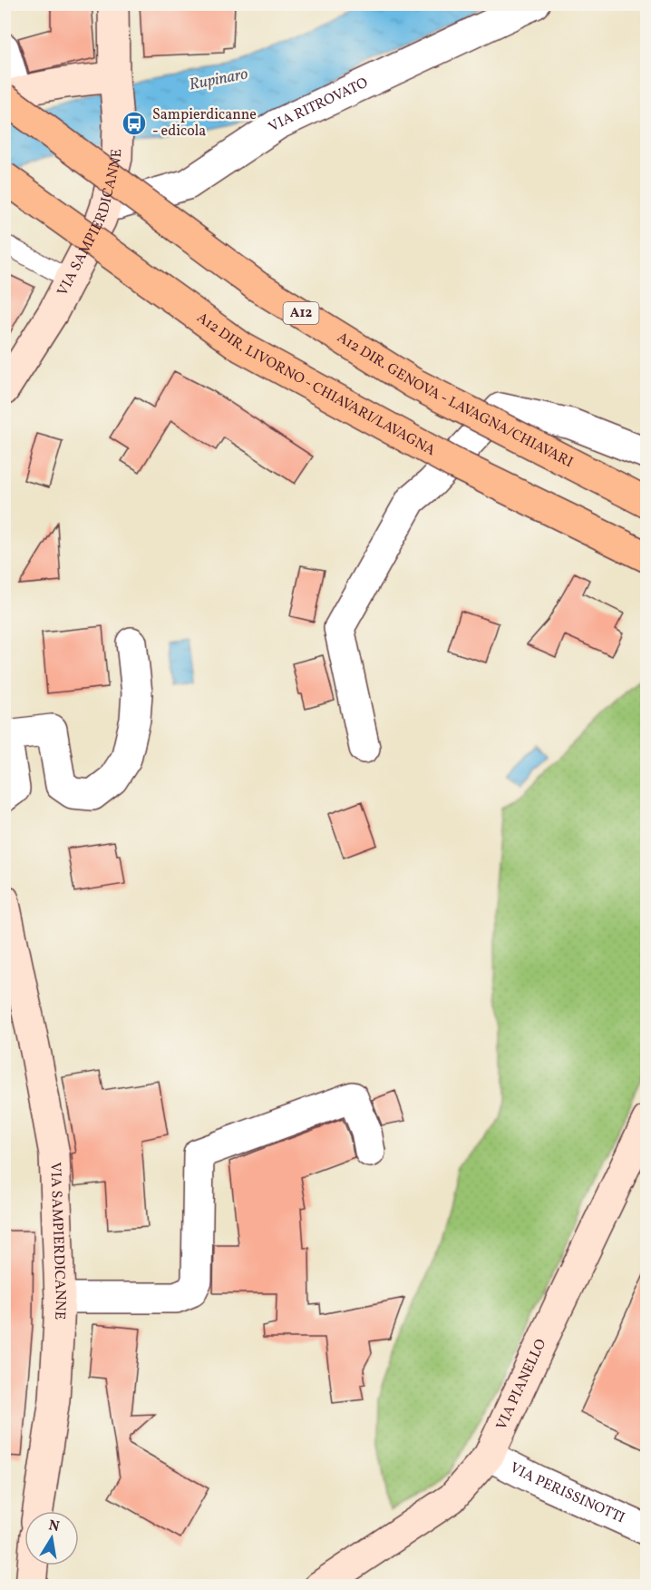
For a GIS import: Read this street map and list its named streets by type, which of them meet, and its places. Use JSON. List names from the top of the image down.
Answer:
{
  "streets": {
    "highway": ["A12", "A12 DIR. LIVORNO - CHIAVARI/LAVAGNA", "A12 DIR. GENOVA - LAVAGNA/CHIAVARI"],
    "main road": ["VIA SAMPIERDICANNE", "VIA PIANELLO"],
    "street": ["VIA RITROVATO", "VIA PERISSINOTTI"]
  },
  "crossings": [
    ["VIA RITROVATO", "VIA SAMPIERDICANNE"],
    ["VIA PIANELLO", "VIA PERISSINOTTI"]
  ],
  "water": ["Rupinaro"],
  "places": {
    "bus stop": ["Sampierdicanne - edicola"]
  },
  "north": "top"
}
